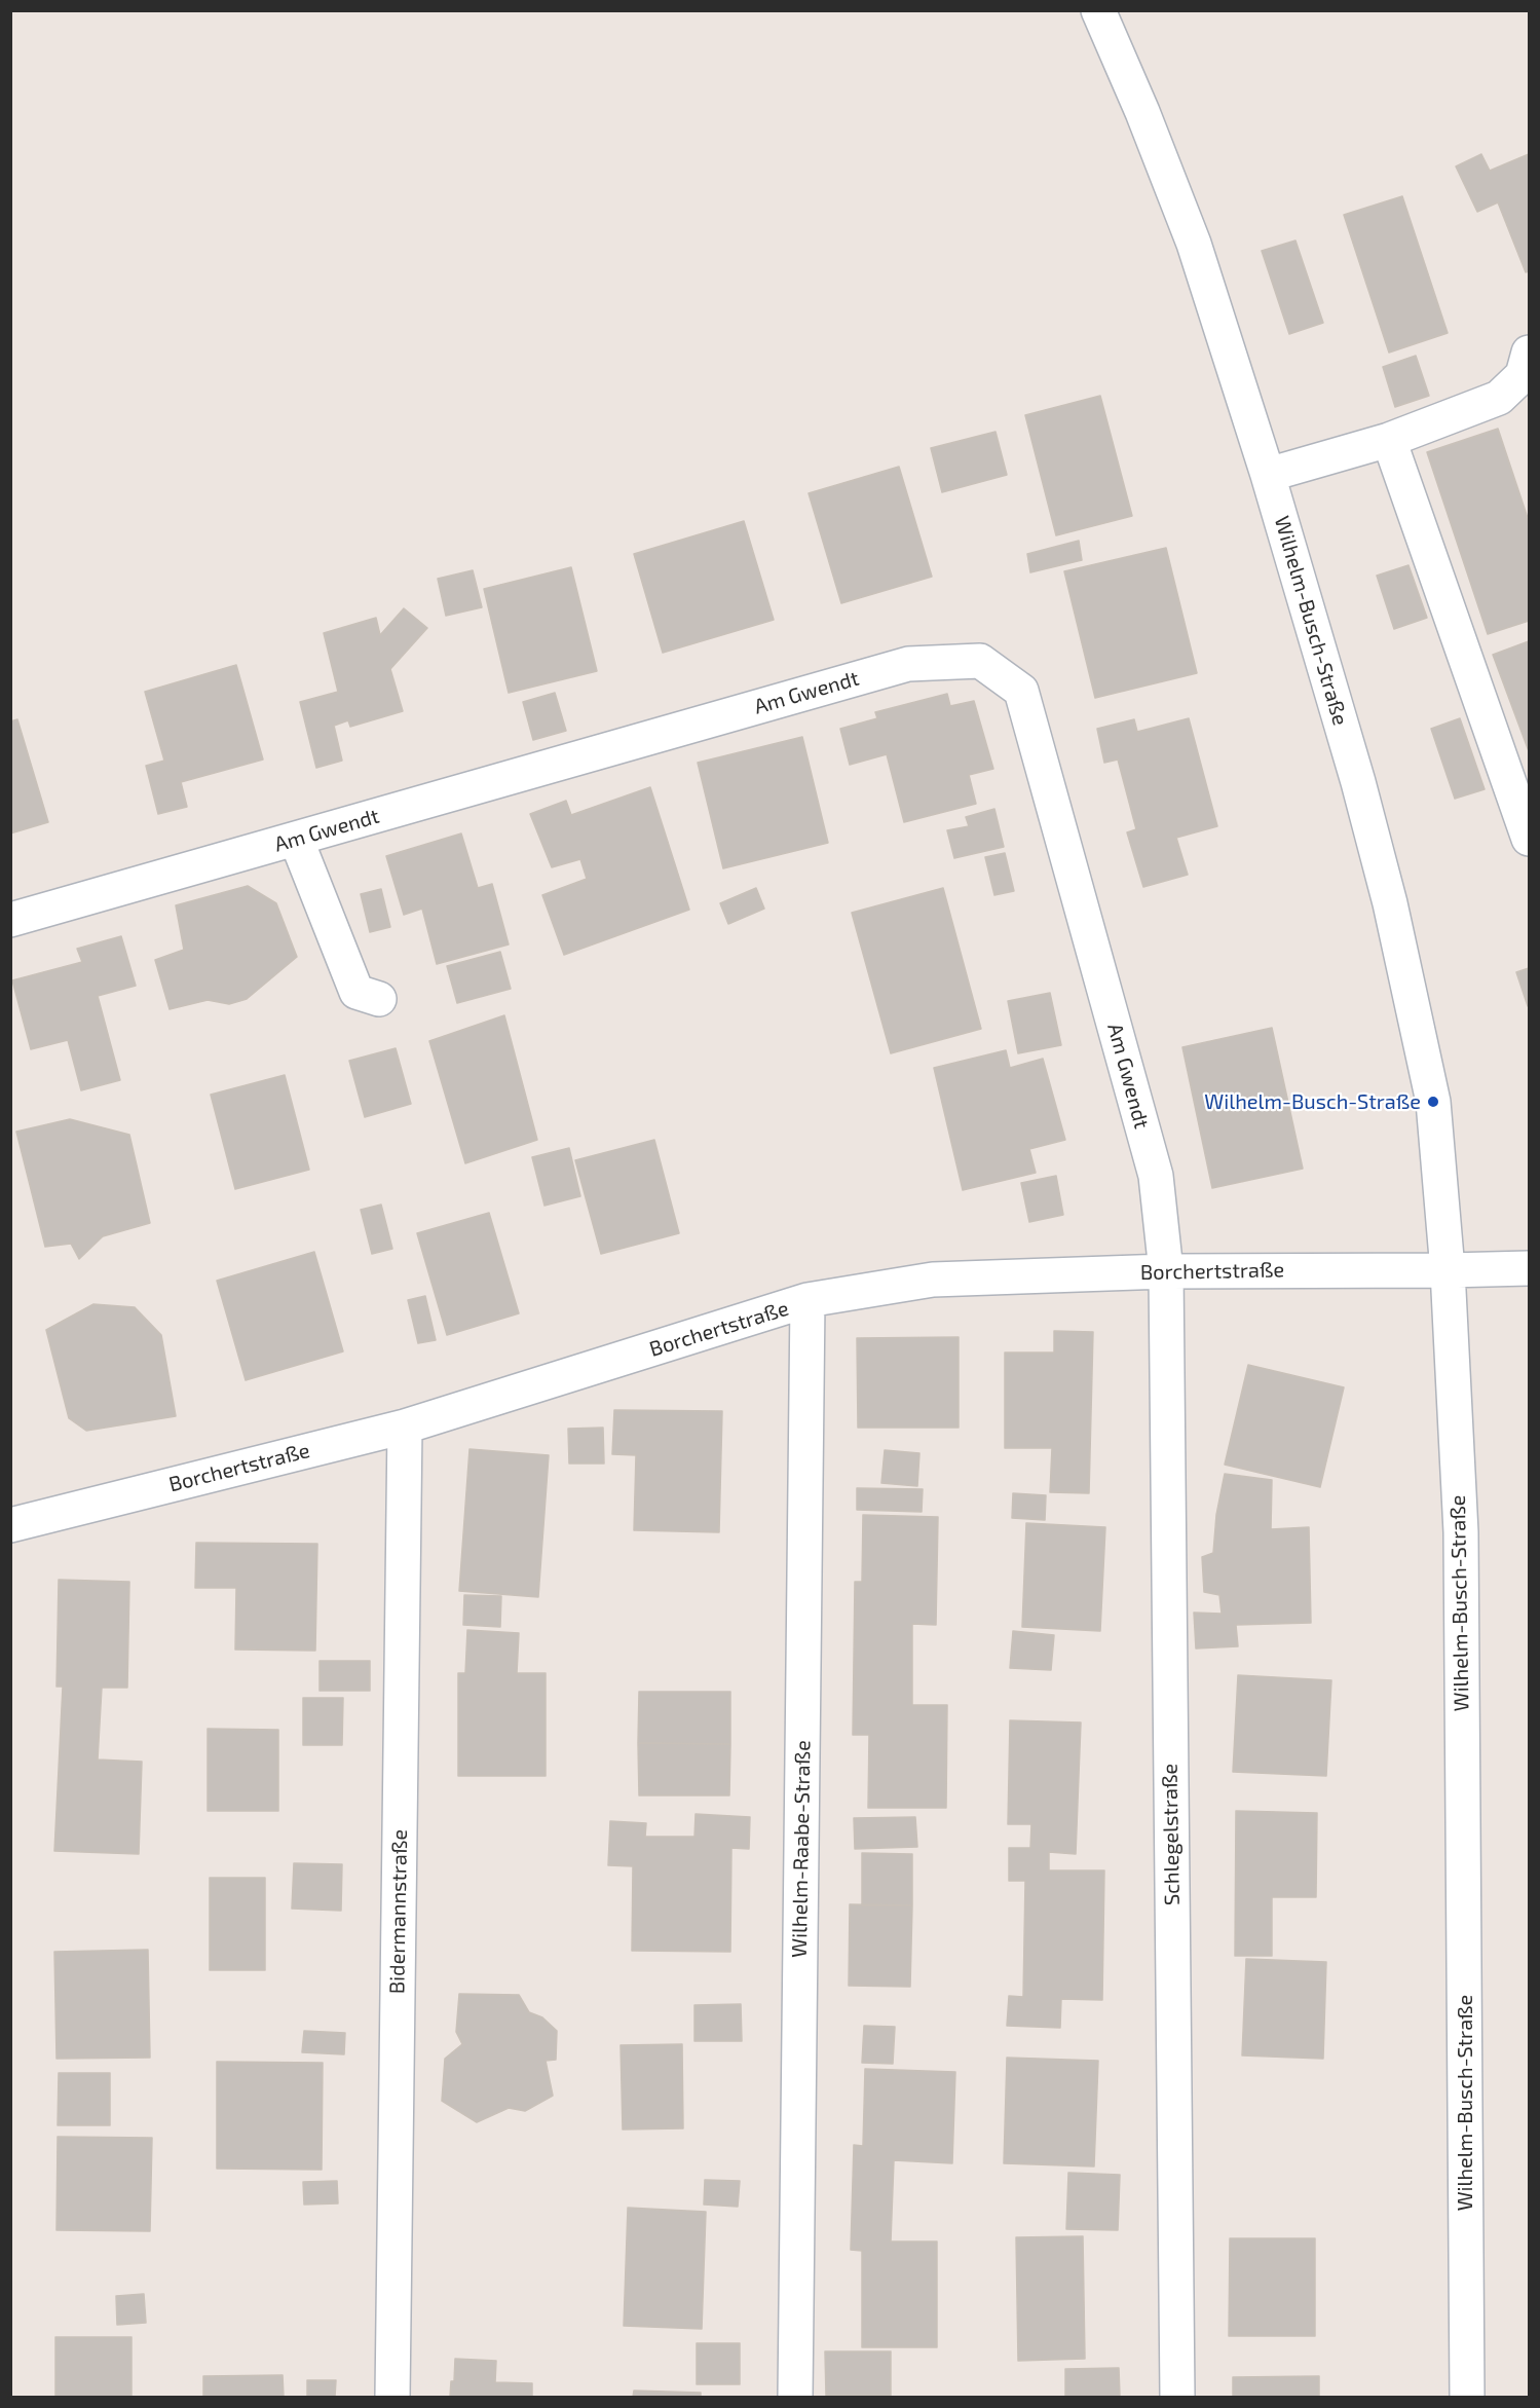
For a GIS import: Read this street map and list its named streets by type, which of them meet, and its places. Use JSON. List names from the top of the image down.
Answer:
{
  "streets": {
    "street": [
      "Wilhelm-Busch-Straße",
      "Am Gwendt",
      "Borchertstraße",
      "Schlegelstraße",
      "Wilhelm-Raabe-Straße",
      "Bidermannstraße"
    ]
  },
  "crossings": [
    ["Wilhelm-Busch-Straße", "Borchertstraße"],
    ["Am Gwendt", "Borchertstraße"],
    ["Am Gwendt", "Schlegelstraße"],
    ["Borchertstraße", "Schlegelstraße"],
    ["Borchertstraße", "Wilhelm-Raabe-Straße"],
    ["Borchertstraße", "Bidermannstraße"]
  ],
  "places": ["Wilhelm-Busch-Straße"]
}
